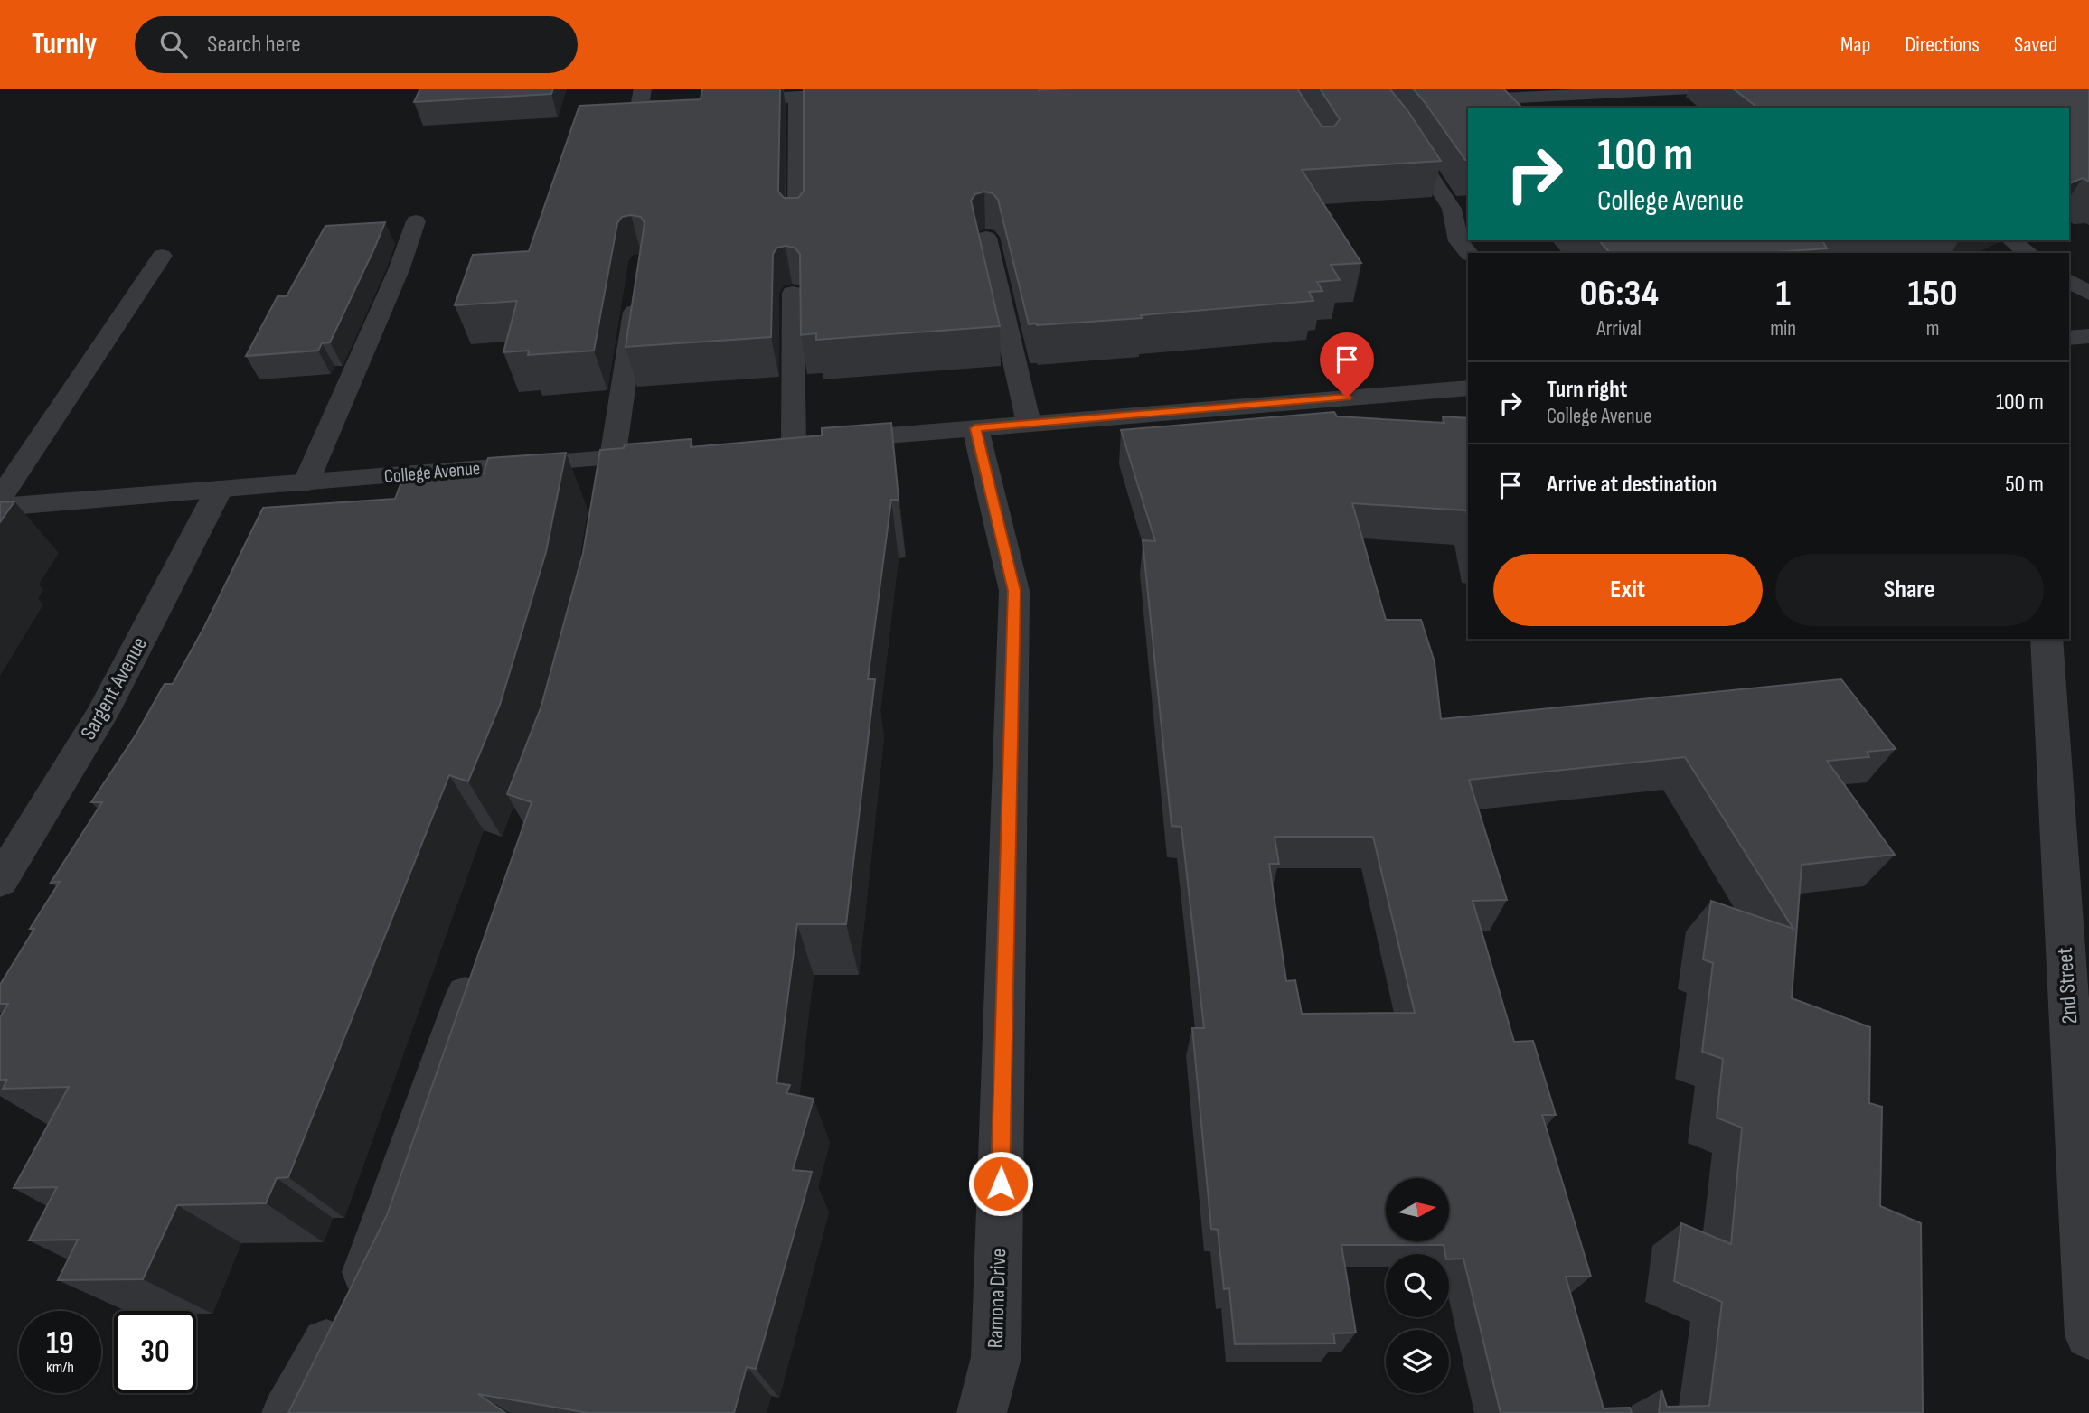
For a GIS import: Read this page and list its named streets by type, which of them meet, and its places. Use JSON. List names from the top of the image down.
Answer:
{
  "streets": {
    "street": [
      "College Avenue",
      "Sargent Avenue",
      "2nd Street",
      "Ramona Drive"
    ]
  },
  "crossings": [
    ["College Avenue", "Sargent Avenue"]
  ],
  "north": "right",
  "page": {
    "header": "Turnly",
    "search": "Search here",
    "nav": ["Map", "Directions", "Saved"],
    "turn": ["100 m", "College Avenue"],
    "eta": [
      "06:34",
      "Arrival",
      "1",
      "min",
      "150",
      "m"
    ],
    "list": [
      {
        "name": "Turn right",
        "note": "College Avenue",
        "value": "100 m"
      },
      {
        "name": "Arrive at destination",
        "value": "50 m"
      }
    ],
    "buttons": ["Exit", "Share"],
    "speed": "19 km/h",
    "limit": "30"
  }
}
